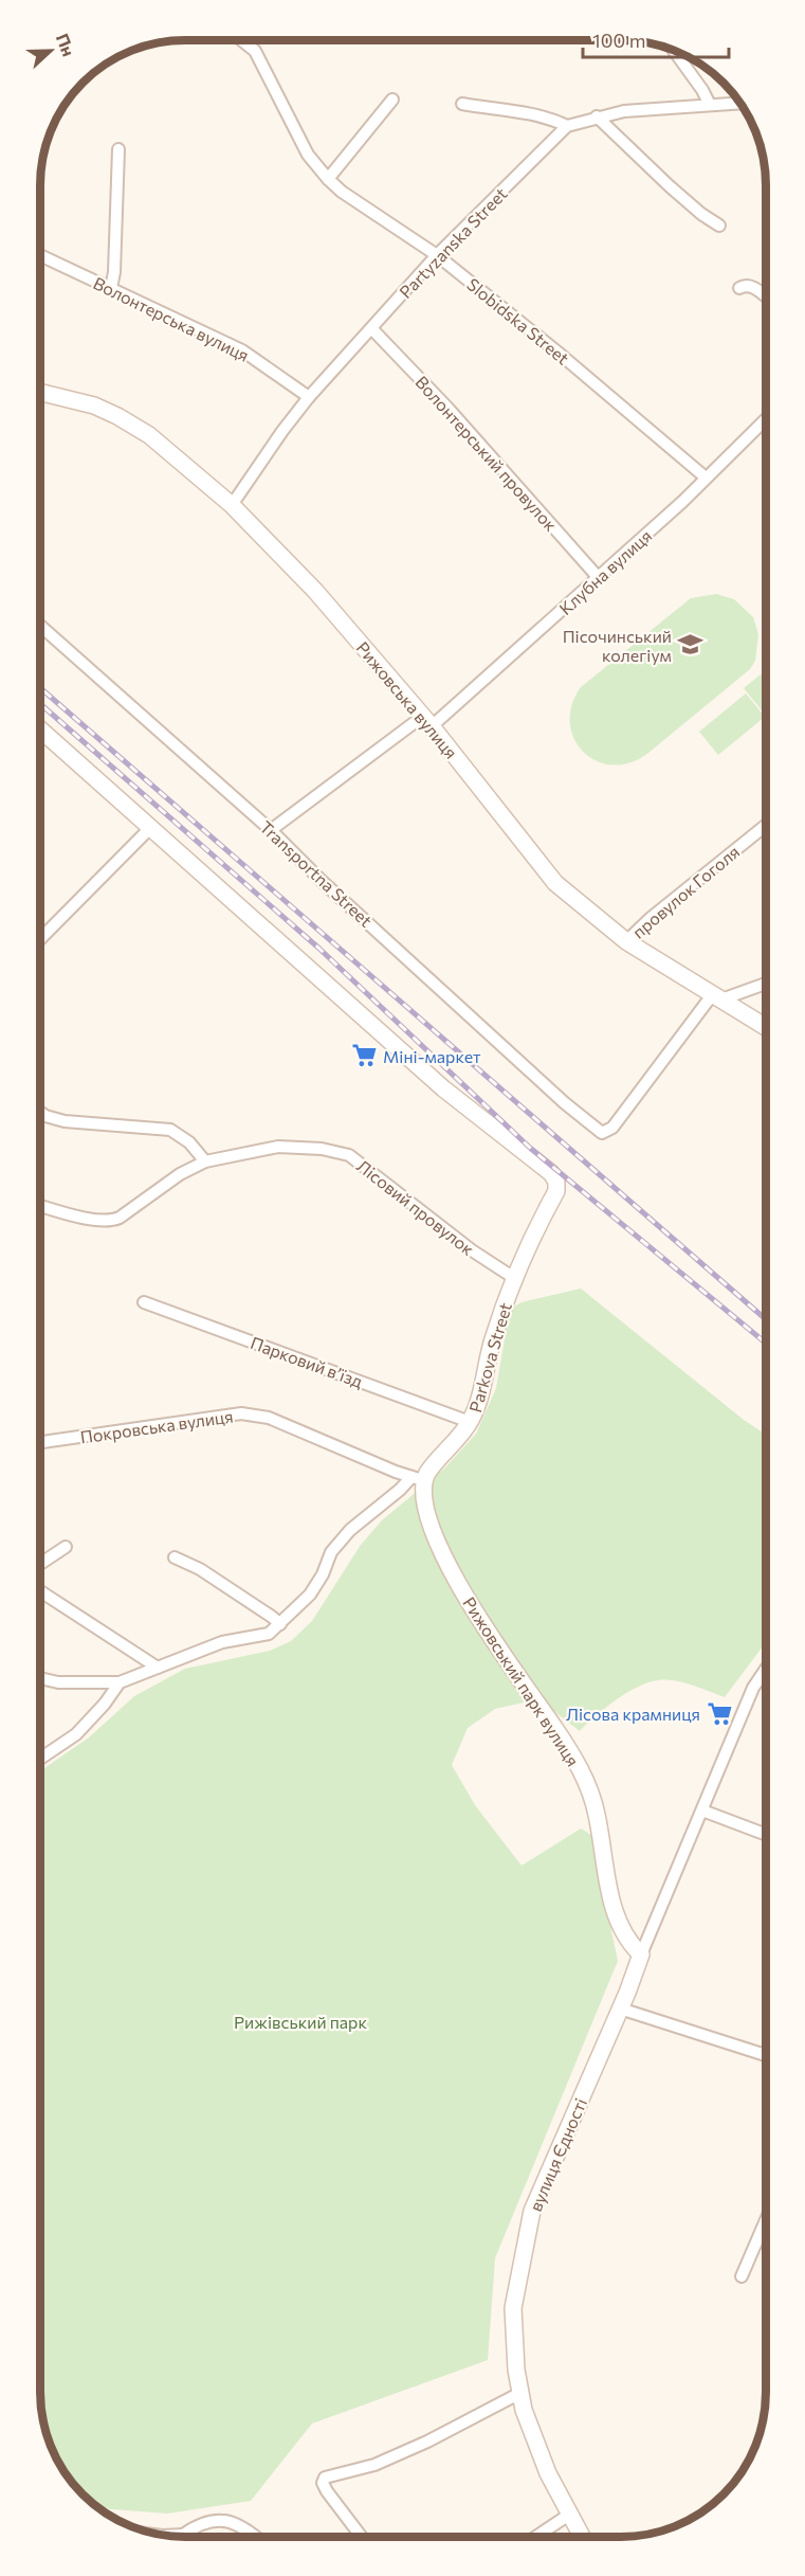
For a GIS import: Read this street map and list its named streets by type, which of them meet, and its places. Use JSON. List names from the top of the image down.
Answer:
{
  "streets": {
    "street": [
      "Partyzanska Street",
      "Волонтерська вулиця",
      "Slobidska Street",
      "Волонтерський провулок",
      "Клубна вулиця",
      "Рижовська вулиця",
      "Transportna Street",
      "провулок Гоголя",
      "Лісовий провулок",
      "Parkova Street",
      "Парковий в’їзд",
      "Покровська вулиця",
      "Рижовський парк вулиця",
      "вулиця Єдності"
    ]
  },
  "crossings": [
    ["Partyzanska Street", "Волонтерська вулиця"],
    ["Partyzanska Street", "Slobidska Street"],
    ["Partyzanska Street", "Волонтерський провулок"],
    ["Partyzanska Street", "Рижовська вулиця"],
    ["Slobidska Street", "Клубна вулиця"],
    ["Волонтерський провулок", "Клубна вулиця"],
    ["Клубна вулиця", "Рижовська вулиця"],
    ["Клубна вулиця", "Transportna Street"],
    ["Рижовська вулиця", "Transportna Street"],
    ["Рижовська вулиця", "провулок Гоголя"],
    ["Лісовий провулок", "Parkova Street"],
    ["Parkova Street", "Парковий в’їзд"],
    ["Parkova Street", "Покровська вулиця"],
    ["Parkova Street", "Рижовський парк вулиця"],
    ["Покровська вулиця", "Рижовський парк вулиця"],
    ["Рижовський парк вулиця", "вулиця Єдності"]
  ],
  "parks": ["Рижівський парк"],
  "places": {
    "school or university": ["Пісочинський колегіум"],
    "supermarket": ["Міні-маркет", "Лісова крамниця"]
  },
  "scale_bar": "100 m",
  "north": "right"
}
